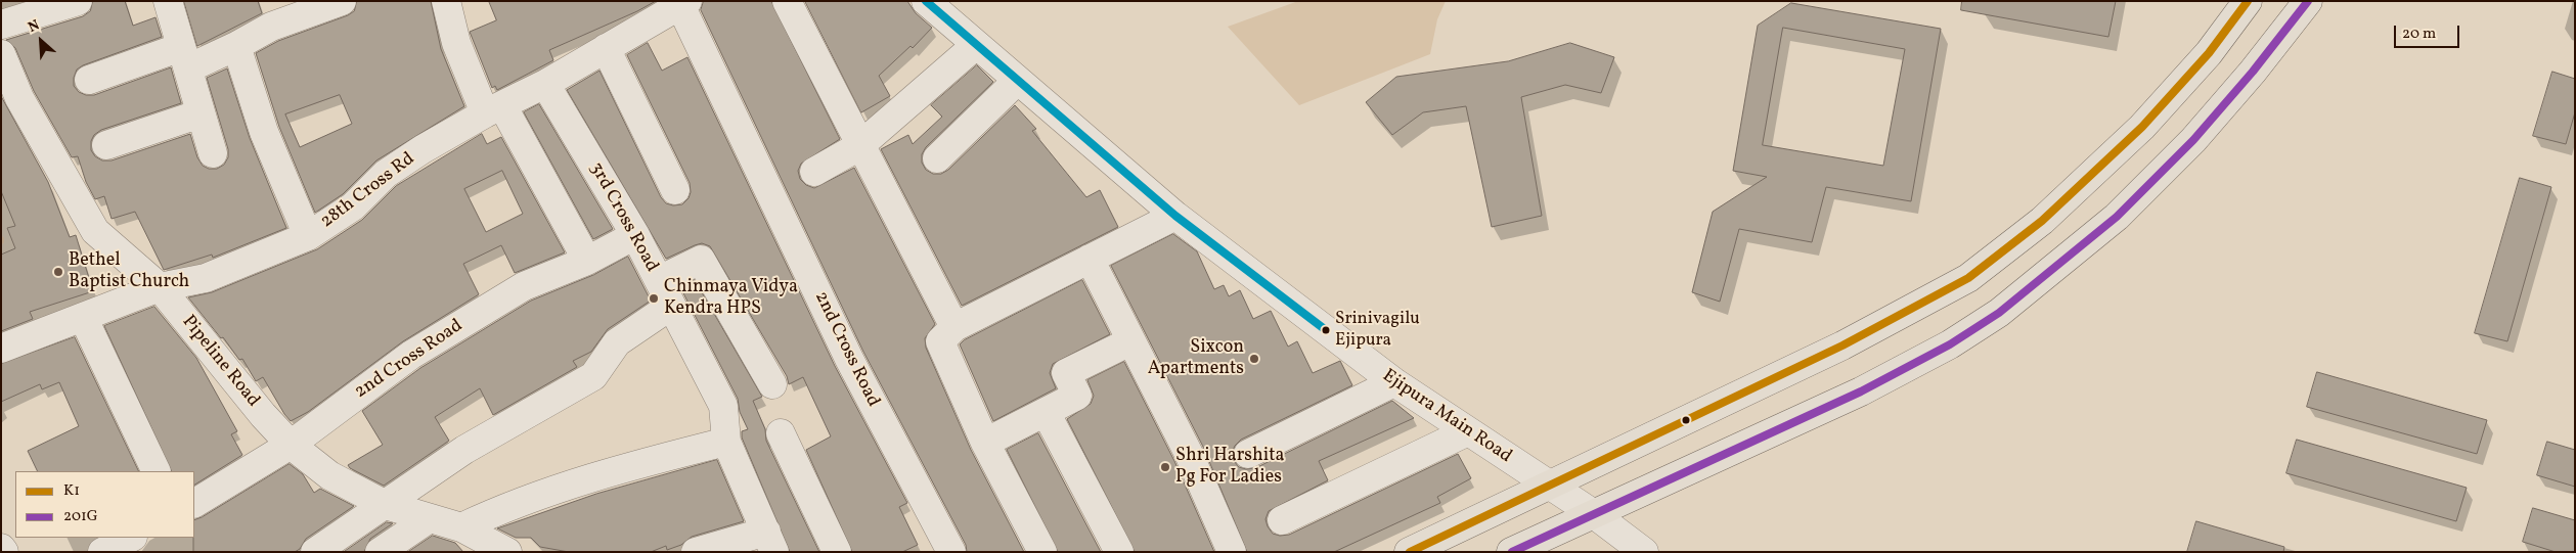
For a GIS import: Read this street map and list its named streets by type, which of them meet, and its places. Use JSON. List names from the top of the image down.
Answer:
{
  "streets": {
    "street": [
      "28th Cross Rd",
      "3rd Cross Road",
      "2nd Cross Road",
      "Pipeline Road",
      "Ejipura Main Road"
    ]
  },
  "crossings": [
    ["28th Cross Rd", "3rd Cross Road"],
    ["28th Cross Rd", "2nd Cross Road"],
    ["28th Cross Rd", "Pipeline Road"],
    ["3rd Cross Road", "2nd Cross Road"],
    ["2nd Cross Road", "Pipeline Road"]
  ],
  "places": [
    "Bethel Baptist Church",
    "Chinmaya Vidya Kendra HPS",
    "Srinivagilu Ejipura",
    "Sixcon Apartments",
    "Shri Harshita Pg For Ladies"
  ],
  "lines": ["transit line K1", "transit line 201G"],
  "legend": ["K1", "201G"],
  "scale_bar": "20 m",
  "north": "top left"
}
